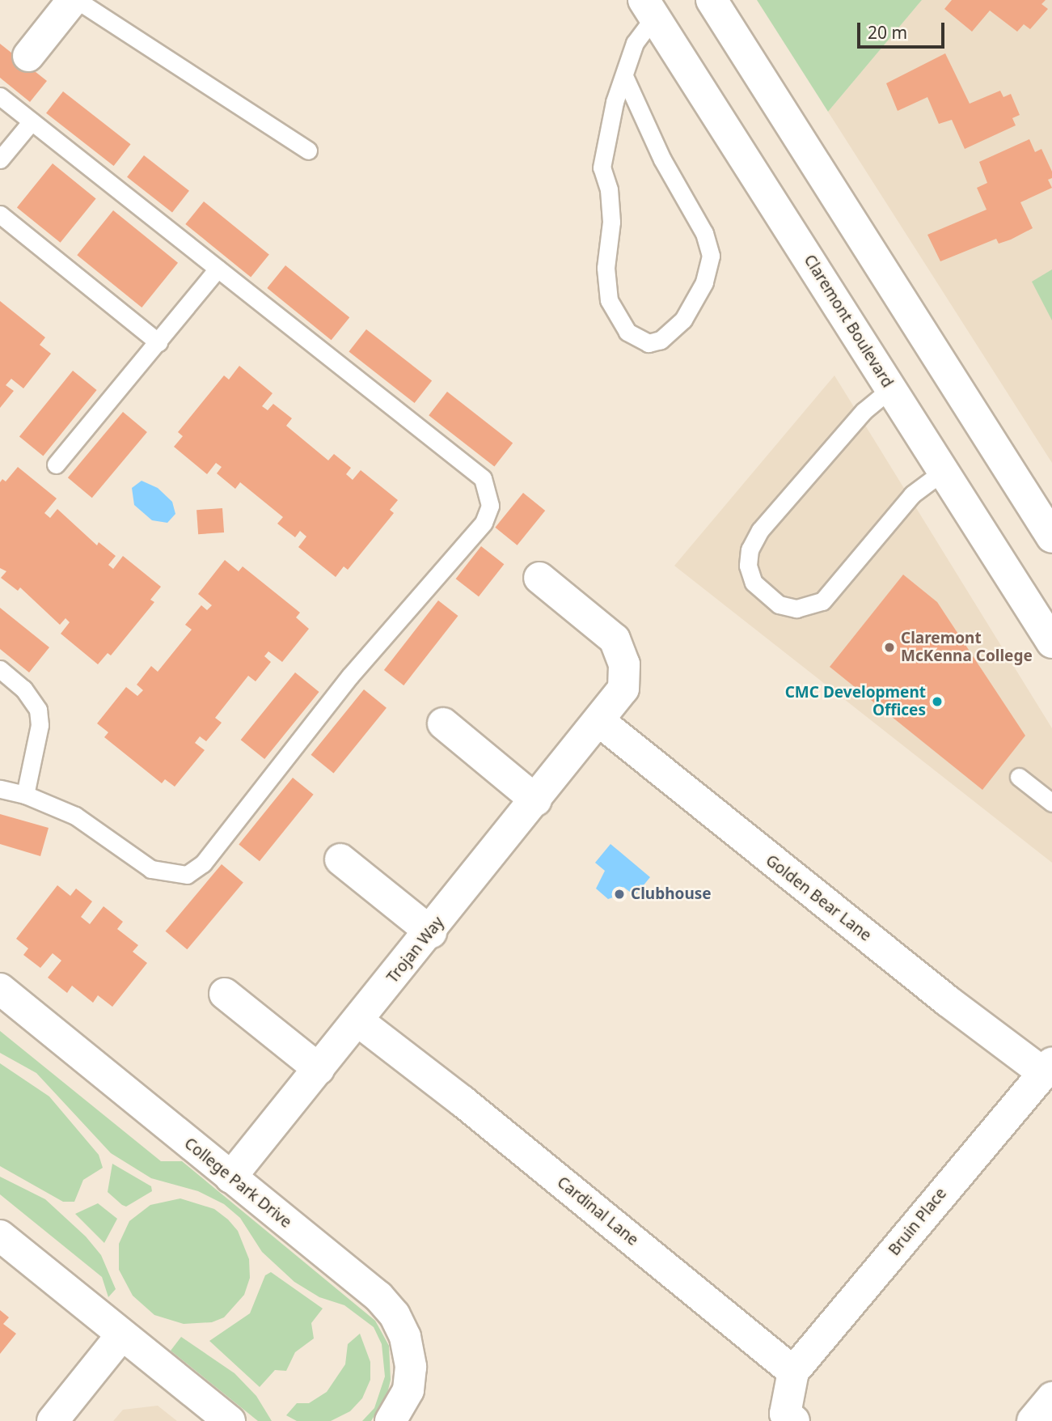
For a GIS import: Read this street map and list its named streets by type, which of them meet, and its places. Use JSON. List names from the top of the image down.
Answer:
{
  "streets": {
    "street": [
      "Claremont Boulevard",
      "Golden Bear Lane",
      "Trojan Way",
      "College Park Drive",
      "Cardinal Lane",
      "Bruin Place"
    ]
  },
  "crossings": [
    ["Golden Bear Lane", "Trojan Way"],
    ["Golden Bear Lane", "Bruin Place"],
    ["Trojan Way", "College Park Drive"],
    ["Trojan Way", "Cardinal Lane"],
    ["Cardinal Lane", "Bruin Place"]
  ],
  "places": ["Claremont McKenna College", "CMC Development Offices", "Clubhouse"],
  "scale_bar": "20 m"
}
